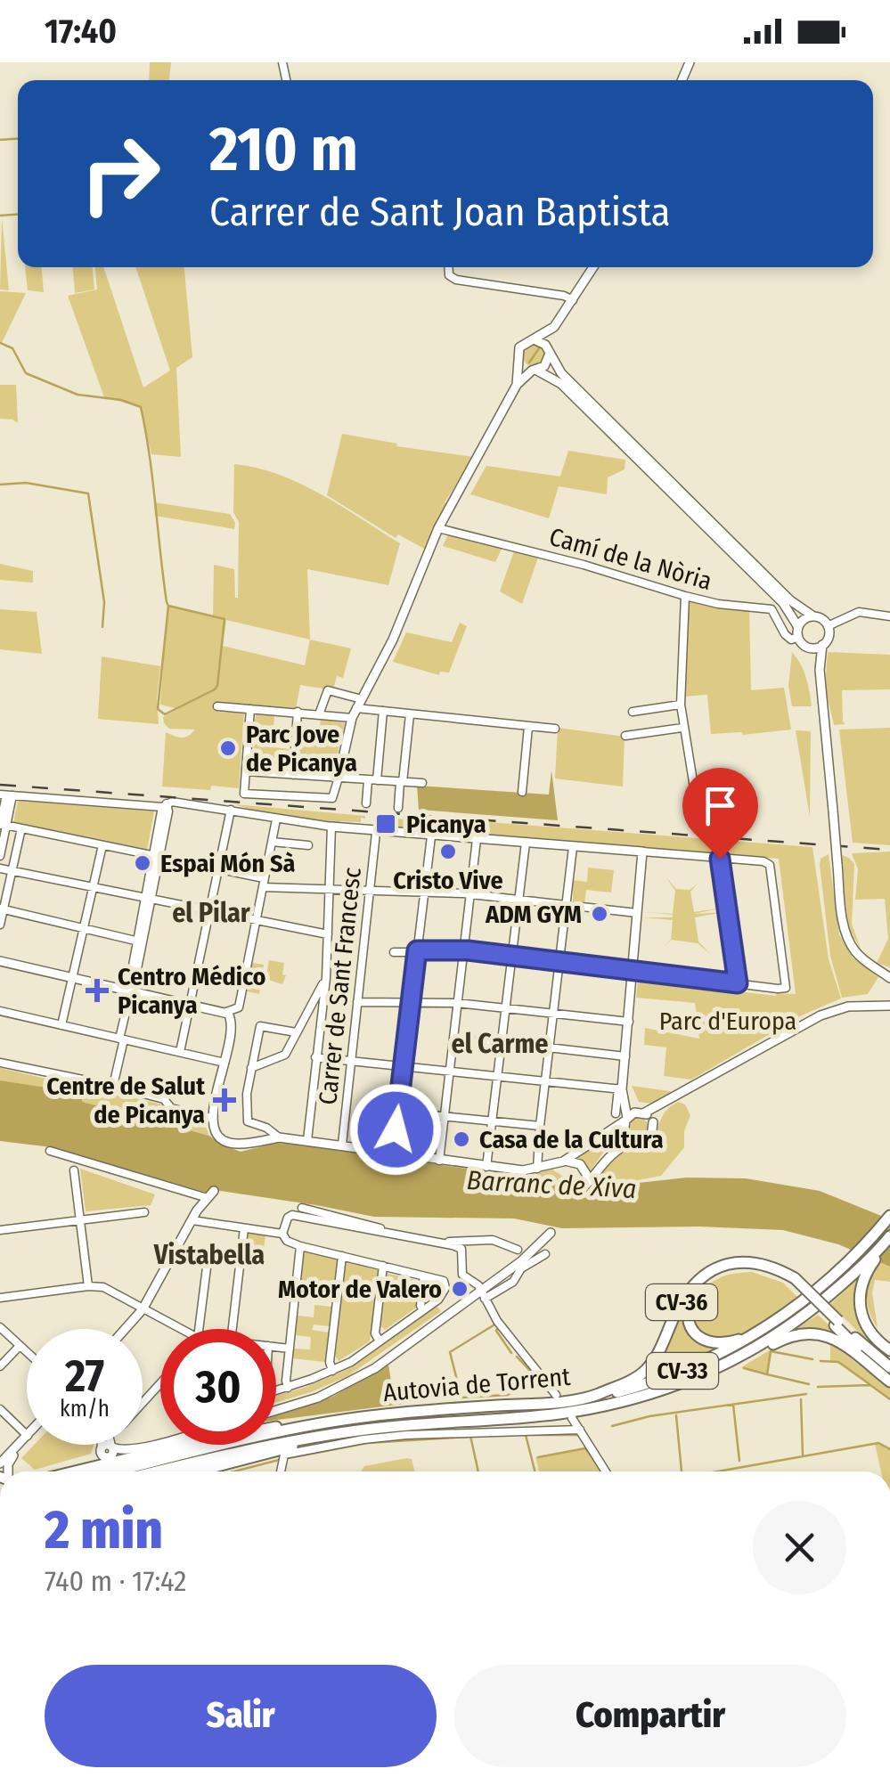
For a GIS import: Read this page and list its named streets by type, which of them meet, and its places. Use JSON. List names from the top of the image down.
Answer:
{
  "streets": {
    "highway": ["CV-36", "CV-33", "Autovia de Torrent"],
    "street": ["Camí de la Nòria", "Carrer de Sant Francesc"]
  },
  "crossings": [
    ["CV-33", "Autovia de Torrent"]
  ],
  "districts": ["el Pilar", "el Carme", "Vistabella"],
  "water": ["Barranc de Xiva"],
  "parks": ["Parc d'Europa"],
  "places": {
    "other": [
      "Parc Jove de Picanya",
      "Cristo Vive",
      "Espai Món Sà",
      "ADM GYM",
      "Casa de la Cultura",
      "Motor de Valero"
    ],
    "transit": ["Picanya"],
    "health": ["Centro Médico Picanya", "Centre de Salut de Picanya"]
  },
  "page": {
    "status": "17:40",
    "turn": ["210 m", "Carrer de Sant Joan Baptista"],
    "speed": "27 km/h",
    "limit": "30",
    "heading": ["2 min", "740 m · 17:42"],
    "buttons": ["Salir", "Compartir"]
  }
}
